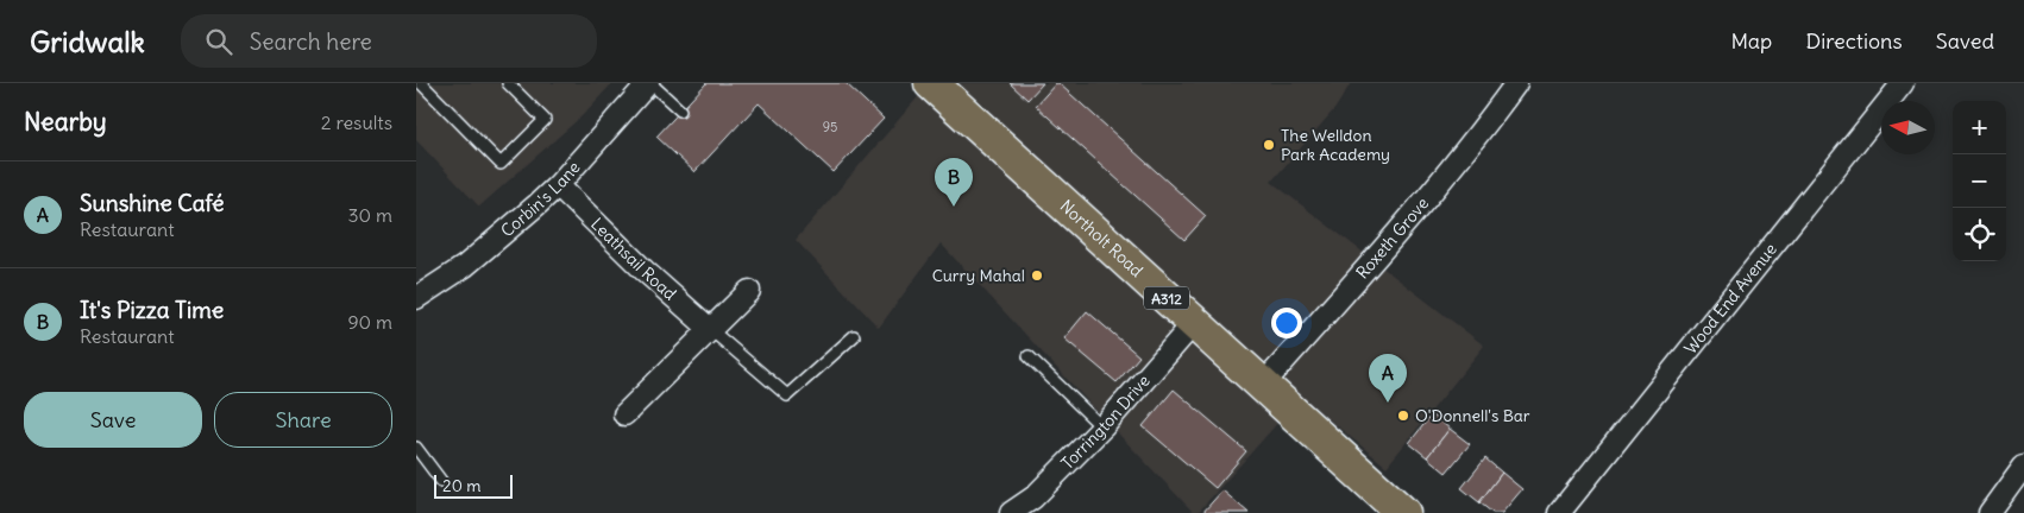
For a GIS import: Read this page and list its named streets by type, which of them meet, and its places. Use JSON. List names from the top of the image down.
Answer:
{
  "streets": {
    "main road": ["Northolt Road", "A312"],
    "street": [
      "Corbin's Lane",
      "Roxeth Grove",
      "Leathsail Road",
      "Wood End Avenue",
      "Torrington Drive"
    ]
  },
  "crossings": [
    ["Corbin's Lane", "Leathsail Road"],
    ["Roxeth Grove", "Northolt Road"],
    ["Northolt Road", "Torrington Drive"]
  ],
  "places": ["The Welldon Park Academy", "Curry Mahal", "O'Donnell's Bar"],
  "house_numbers": ["95"],
  "scale_bar": "20 m",
  "north": "left",
  "page": {
    "header": "Gridwalk",
    "search": "Search here",
    "nav": ["Map", "Directions", "Saved"],
    "heading": ["Nearby", "2 results"],
    "map_buttons": ["+", "−"],
    "pins": ["B", "A"],
    "list": [
      {
        "mark": "A",
        "name": "Sunshine Café",
        "note": "Restaurant",
        "value": "30 m"
      },
      {
        "mark": "B",
        "name": "It's Pizza Time",
        "note": "Restaurant",
        "value": "90 m"
      }
    ],
    "buttons": ["Save", "Share"],
    "scale": "20 m"
  }
}
